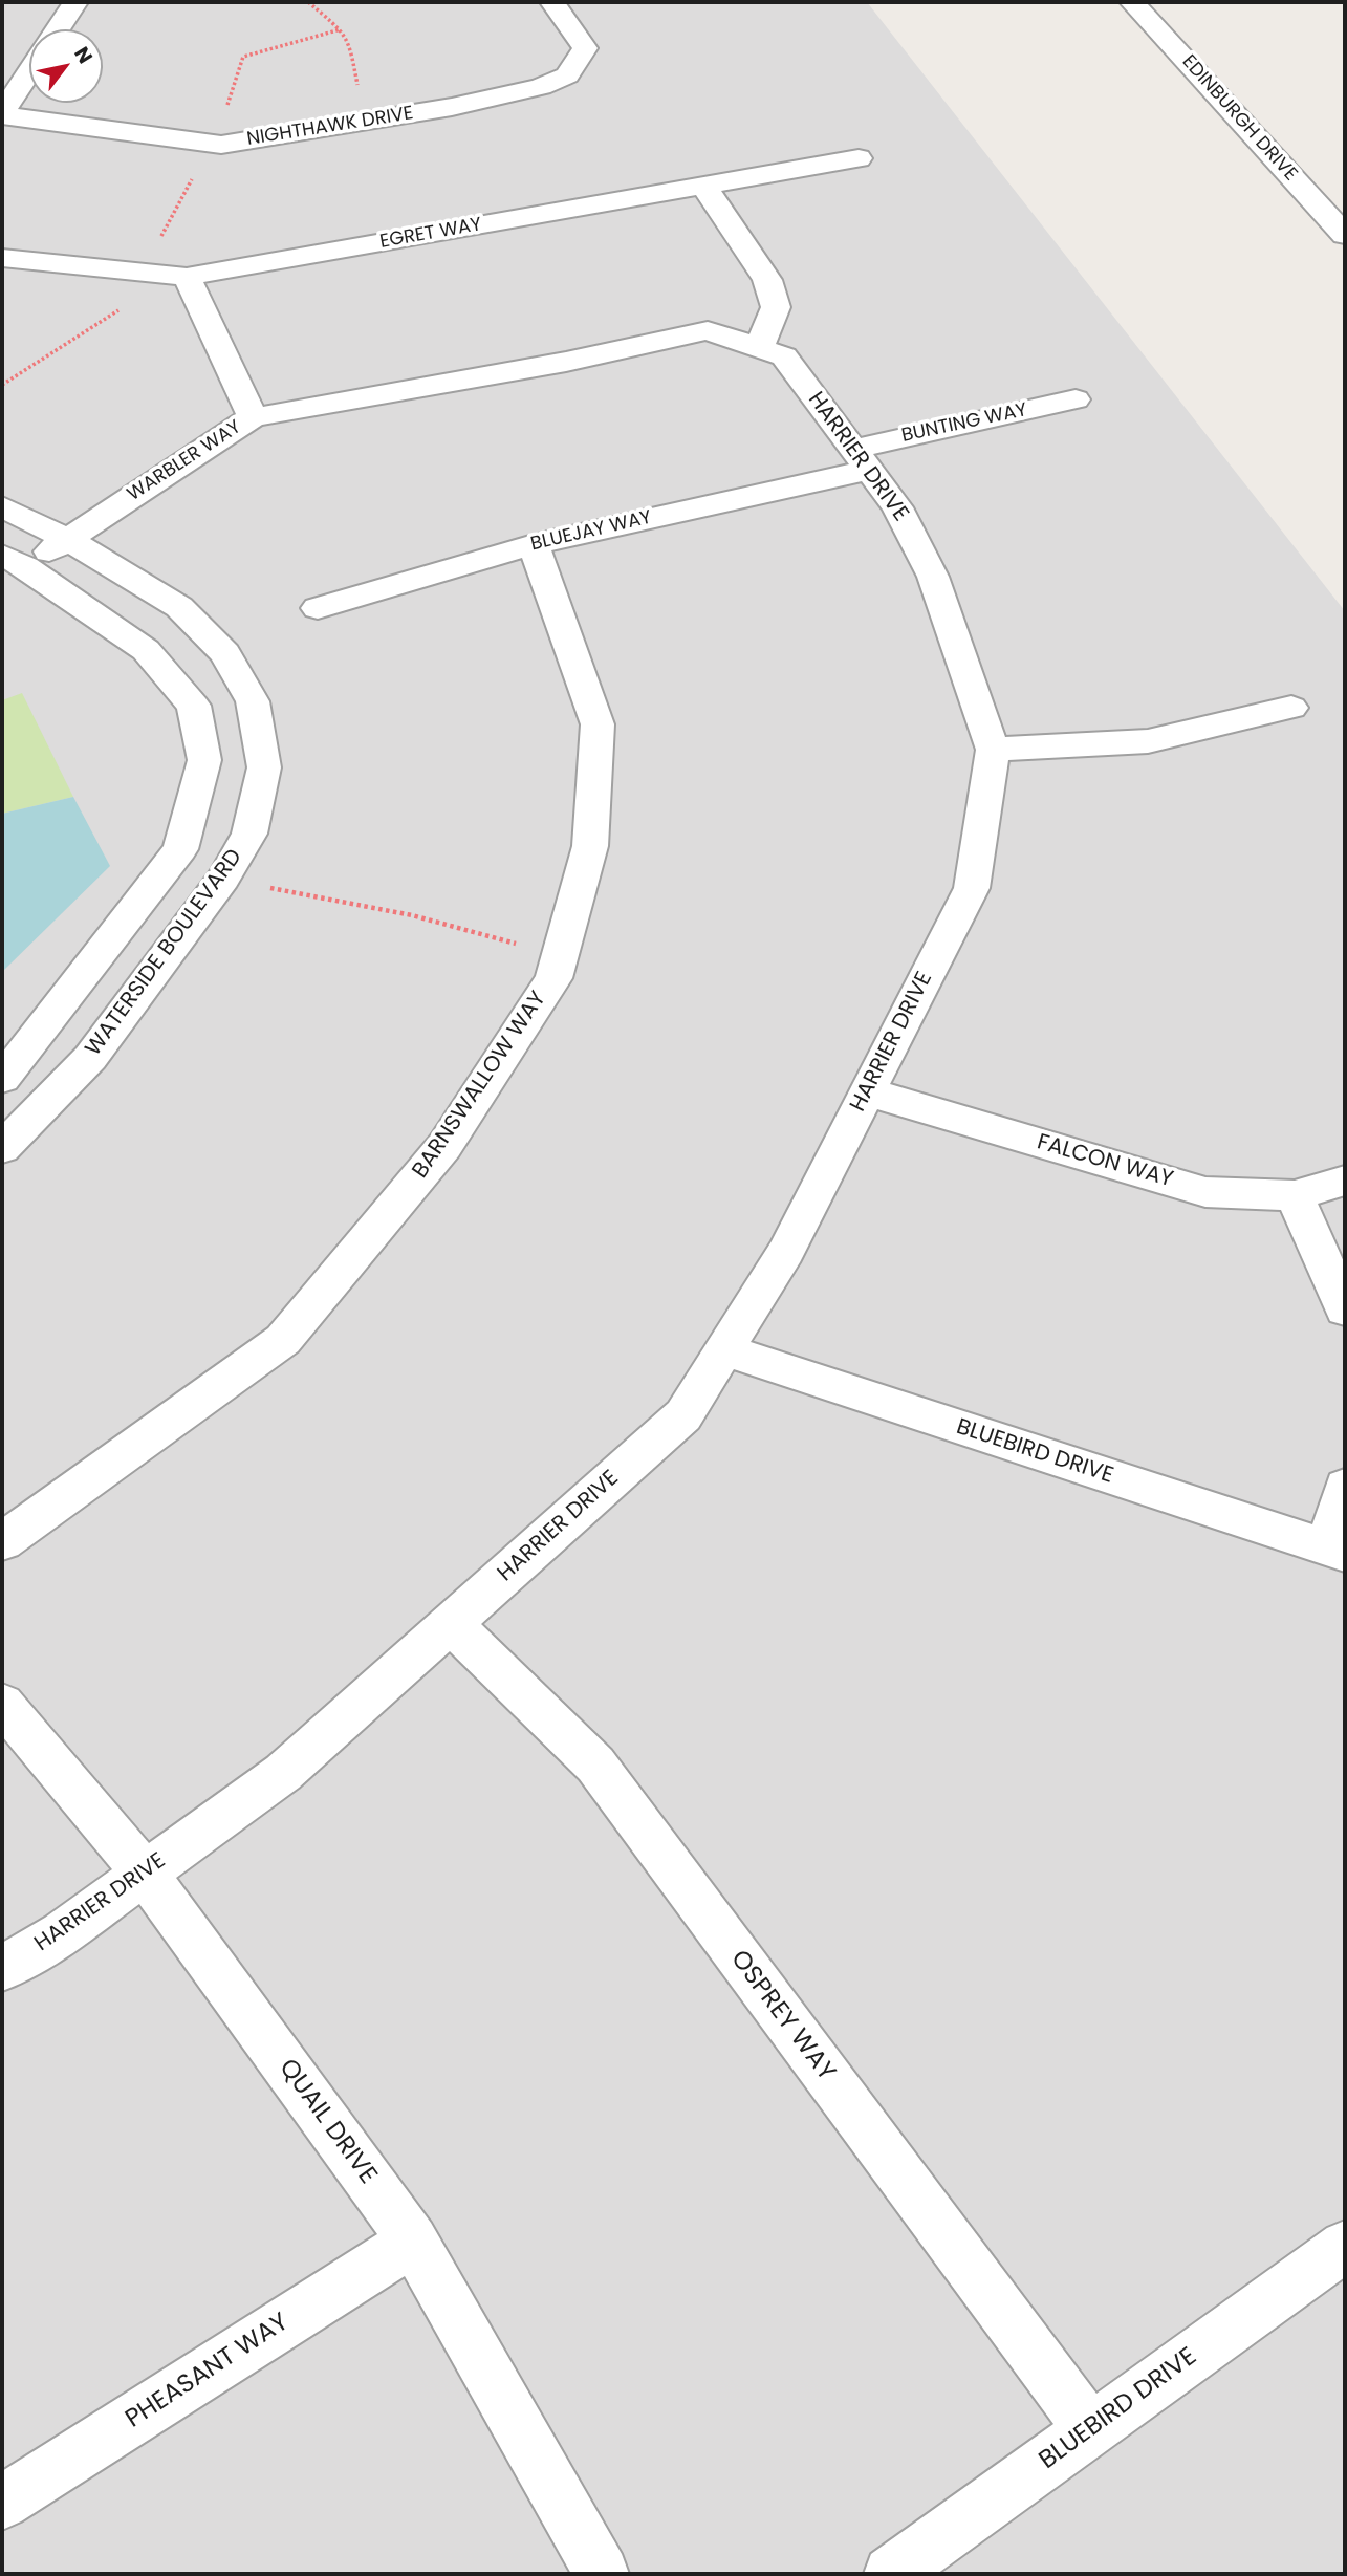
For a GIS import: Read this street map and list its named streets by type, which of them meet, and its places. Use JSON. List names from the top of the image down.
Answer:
{
  "streets": {
    "street": [
      "EDINBURGH DRIVE",
      "NIGHTHAWK DRIVE",
      "EGRET WAY",
      "BUNTING WAY",
      "HARRIER DRIVE",
      "WARBLER WAY",
      "BLUEJAY WAY",
      "WATERSIDE BOULEVARD",
      "BARNSWALLOW WAY",
      "FALCON WAY",
      "BLUEBIRD DRIVE",
      "OSPREY WAY",
      "QUAIL DRIVE",
      "PHEASANT WAY"
    ]
  },
  "crossings": [
    ["EGRET WAY", "WARBLER WAY"],
    ["BUNTING WAY", "HARRIER DRIVE"],
    ["BUNTING WAY", "BLUEJAY WAY"],
    ["HARRIER DRIVE", "WARBLER WAY"],
    ["HARRIER DRIVE", "BLUEJAY WAY"],
    ["HARRIER DRIVE", "FALCON WAY"],
    ["HARRIER DRIVE", "BLUEBIRD DRIVE"],
    ["HARRIER DRIVE", "OSPREY WAY"],
    ["HARRIER DRIVE", "QUAIL DRIVE"],
    ["WARBLER WAY", "WATERSIDE BOULEVARD"],
    ["BLUEJAY WAY", "BARNSWALLOW WAY"],
    ["BLUEBIRD DRIVE", "OSPREY WAY"],
    ["QUAIL DRIVE", "PHEASANT WAY"]
  ],
  "north": "top right"
}
